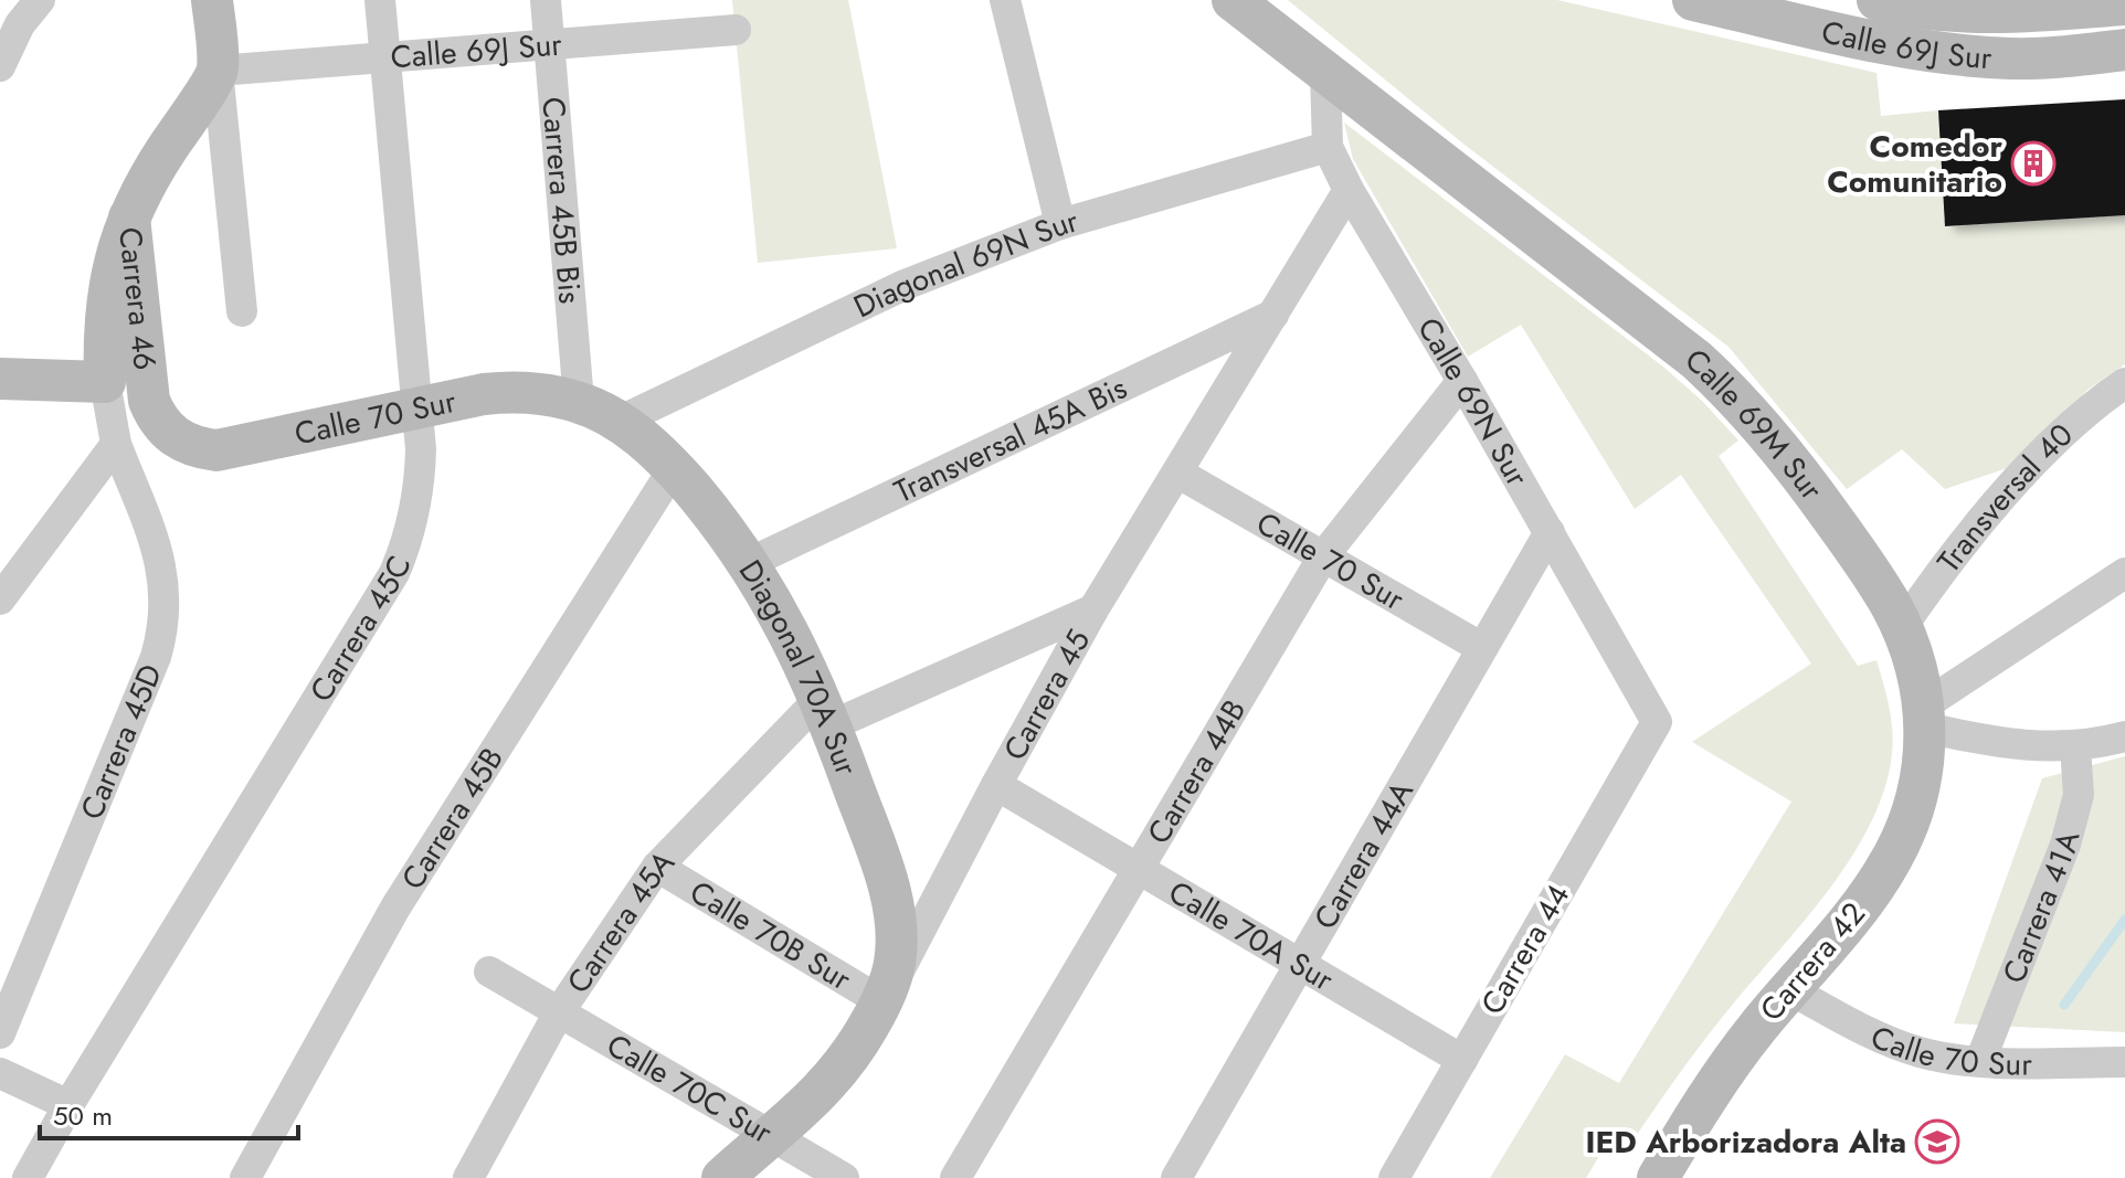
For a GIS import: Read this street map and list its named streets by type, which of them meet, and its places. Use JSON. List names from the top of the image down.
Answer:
{
  "streets": {
    "street": [
      "Calle 69J Sur",
      "Carrera 45B Bis",
      "Diagonal 69N Sur",
      "Carrera 46",
      "Calle 69N Sur",
      "Calle 70 Sur",
      "Calle 69M Sur",
      "Transversal 45A Bis",
      "Transversal 40",
      "Carrera 45C",
      "Diagonal 70A Sur",
      "Carrera 45",
      "Carrera 45D",
      "Carrera 44B",
      "Carrera 45B",
      "Carrera 44A",
      "Carrera 41A",
      "Carrera 45A",
      "Calle 70B Sur",
      "Calle 70A Sur",
      "Carrera 44",
      "Carrera 42",
      "Calle 70C Sur"
    ]
  },
  "crossings": [
    ["Calle 69J Sur", "Carrera 45B Bis"],
    ["Calle 69J Sur", "Carrera 46"],
    ["Calle 69J Sur", "Carrera 45C"],
    ["Carrera 45B Bis", "Calle 70 Sur"],
    ["Carrera 45B Bis", "Diagonal 70A Sur"],
    ["Diagonal 69N Sur", "Calle 69N Sur"],
    ["Diagonal 69N Sur", "Diagonal 70A Sur"],
    ["Carrera 46", "Calle 70 Sur"],
    ["Calle 69N Sur", "Calle 69M Sur"],
    ["Calle 69N Sur", "Carrera 45"],
    ["Calle 69N Sur", "Carrera 44B"],
    ["Calle 69N Sur", "Carrera 44A"],
    ["Calle 69N Sur", "Carrera 44"],
    ["Calle 70 Sur", "Carrera 45C"],
    ["Calle 70 Sur", "Diagonal 70A Sur"],
    ["Calle 70 Sur", "Carrera 45"],
    ["Calle 70 Sur", "Carrera 44B"],
    ["Calle 70 Sur", "Carrera 44A"],
    ["Calle 70 Sur", "Carrera 41A"],
    ["Calle 70 Sur", "Carrera 42"],
    ["Calle 69M Sur", "Transversal 40"],
    ["Calle 69M Sur", "Carrera 42"],
    ["Transversal 45A Bis", "Diagonal 70A Sur"],
    ["Transversal 45A Bis", "Carrera 45"],
    ["Diagonal 70A Sur", "Carrera 45"],
    ["Diagonal 70A Sur", "Carrera 45B"],
    ["Diagonal 70A Sur", "Carrera 45A"],
    ["Diagonal 70A Sur", "Calle 70B Sur"],
    ["Carrera 45", "Calle 70B Sur"],
    ["Carrera 45", "Calle 70A Sur"],
    ["Carrera 45", "Calle 70C Sur"],
    ["Carrera 44B", "Calle 70A Sur"],
    ["Carrera 44A", "Calle 70A Sur"],
    ["Carrera 45A", "Calle 70B Sur"],
    ["Carrera 45A", "Calle 70C Sur"],
    ["Calle 70A Sur", "Carrera 44"]
  ],
  "places": {
    "building": ["Comedor Comunitario"],
    "school or university": ["IED Arborizadora Alta"]
  },
  "scale_bar": "50 m"
}
